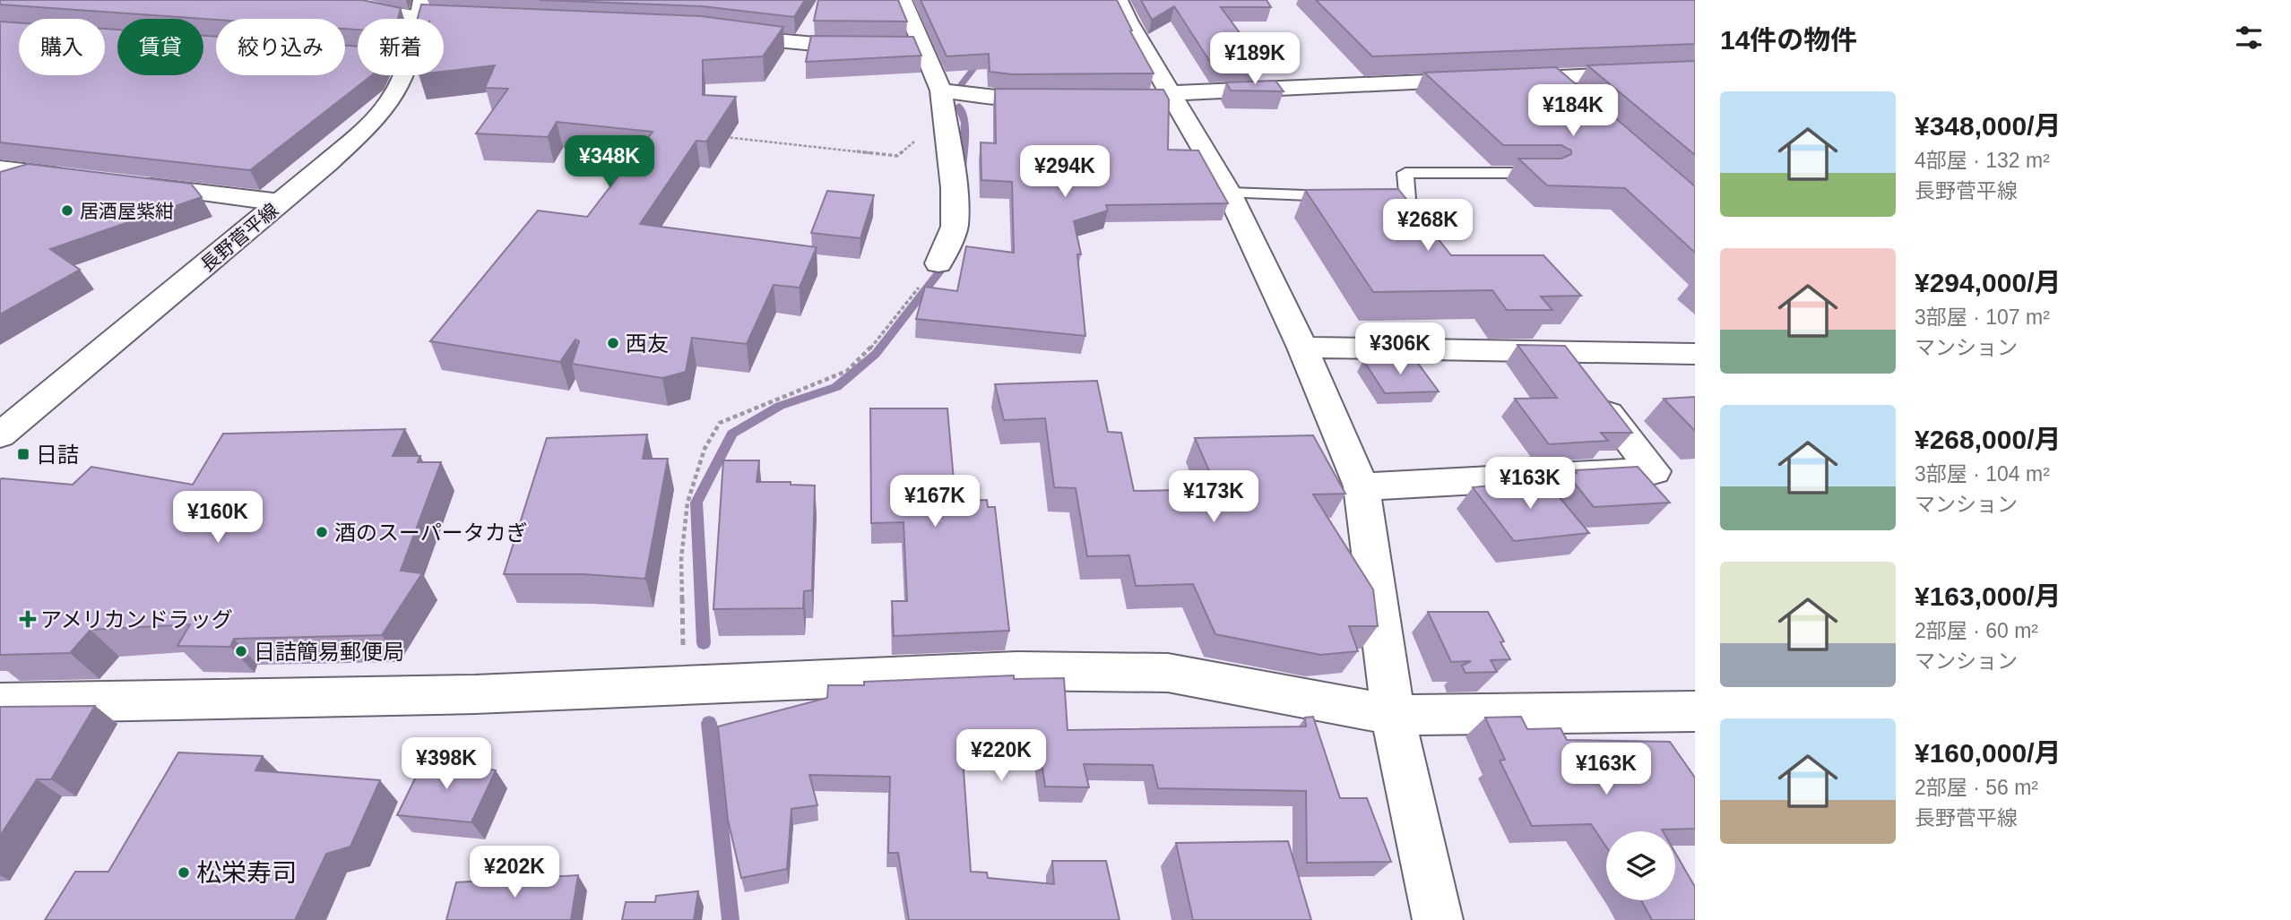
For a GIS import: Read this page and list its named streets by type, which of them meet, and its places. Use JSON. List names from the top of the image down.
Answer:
{
  "streets": {
    "street": ["長野菅平線"]
  },
  "places": {
    "other": [
      "居酒屋紫紺",
      "西友",
      "酒のスーパータカぎ",
      "日詰簡易郵便局",
      "松栄寿司"
    ],
    "transit": ["日詰"],
    "health": ["アメリカンドラッグ"]
  },
  "page": {
    "heading": "14件の物件",
    "chip": [
      "購入",
      "賃貸",
      "絞り込み",
      "新着"
    ],
    "price": [
      "¥189K",
      "¥184K",
      "¥348K",
      "¥294K",
      "¥268K",
      "¥306K",
      "¥163K",
      "¥173K",
      "¥167K",
      "¥160K",
      "¥220K",
      "¥398K",
      "¥163K",
      "¥202K"
    ],
    "list": [
      {
        "name": "¥348,000/月",
        "note": "4部屋 · 132 m² · 長野菅平線"
      },
      {
        "name": "¥294,000/月",
        "note": "3部屋 · 107 m² · マンション"
      },
      {
        "name": "¥268,000/月",
        "note": "3部屋 · 104 m² · マンション"
      },
      {
        "name": "¥163,000/月",
        "note": "2部屋 · 60 m² · マンション"
      },
      {
        "name": "¥160,000/月",
        "note": "2部屋 · 56 m² · 長野菅平線"
      }
    ]
  }
}
